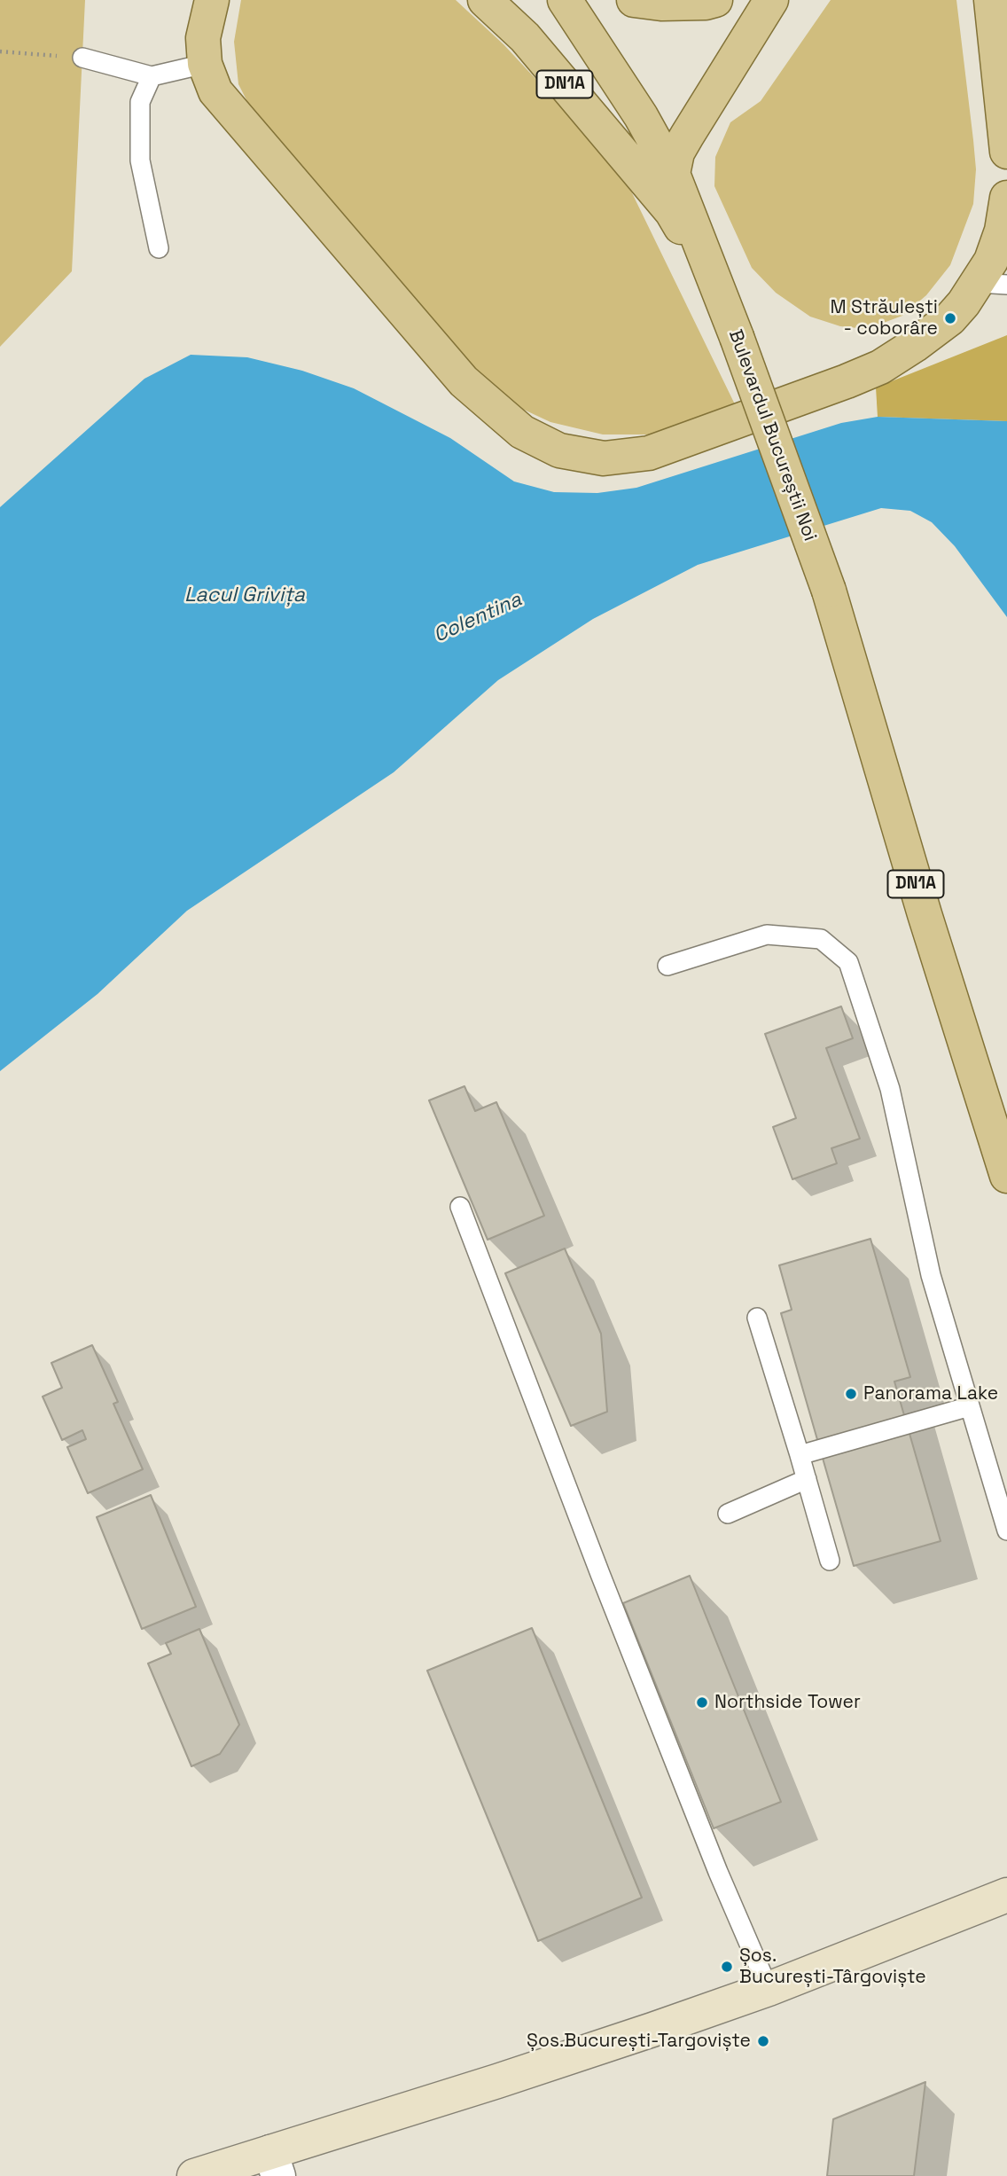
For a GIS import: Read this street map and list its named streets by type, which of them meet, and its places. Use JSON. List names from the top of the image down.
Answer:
{
  "streets": {
    "main road": ["DN1A", "Bulevardul Bucureștii Noi"]
  },
  "water": ["Lacul Grivița", "Colentina"],
  "places": [
    "M Străulești - coborâre",
    "Panorama Lake",
    "Northside Tower",
    "Șos. București-Târgoviște",
    "Șos.București-Targoviște"
  ]
}
